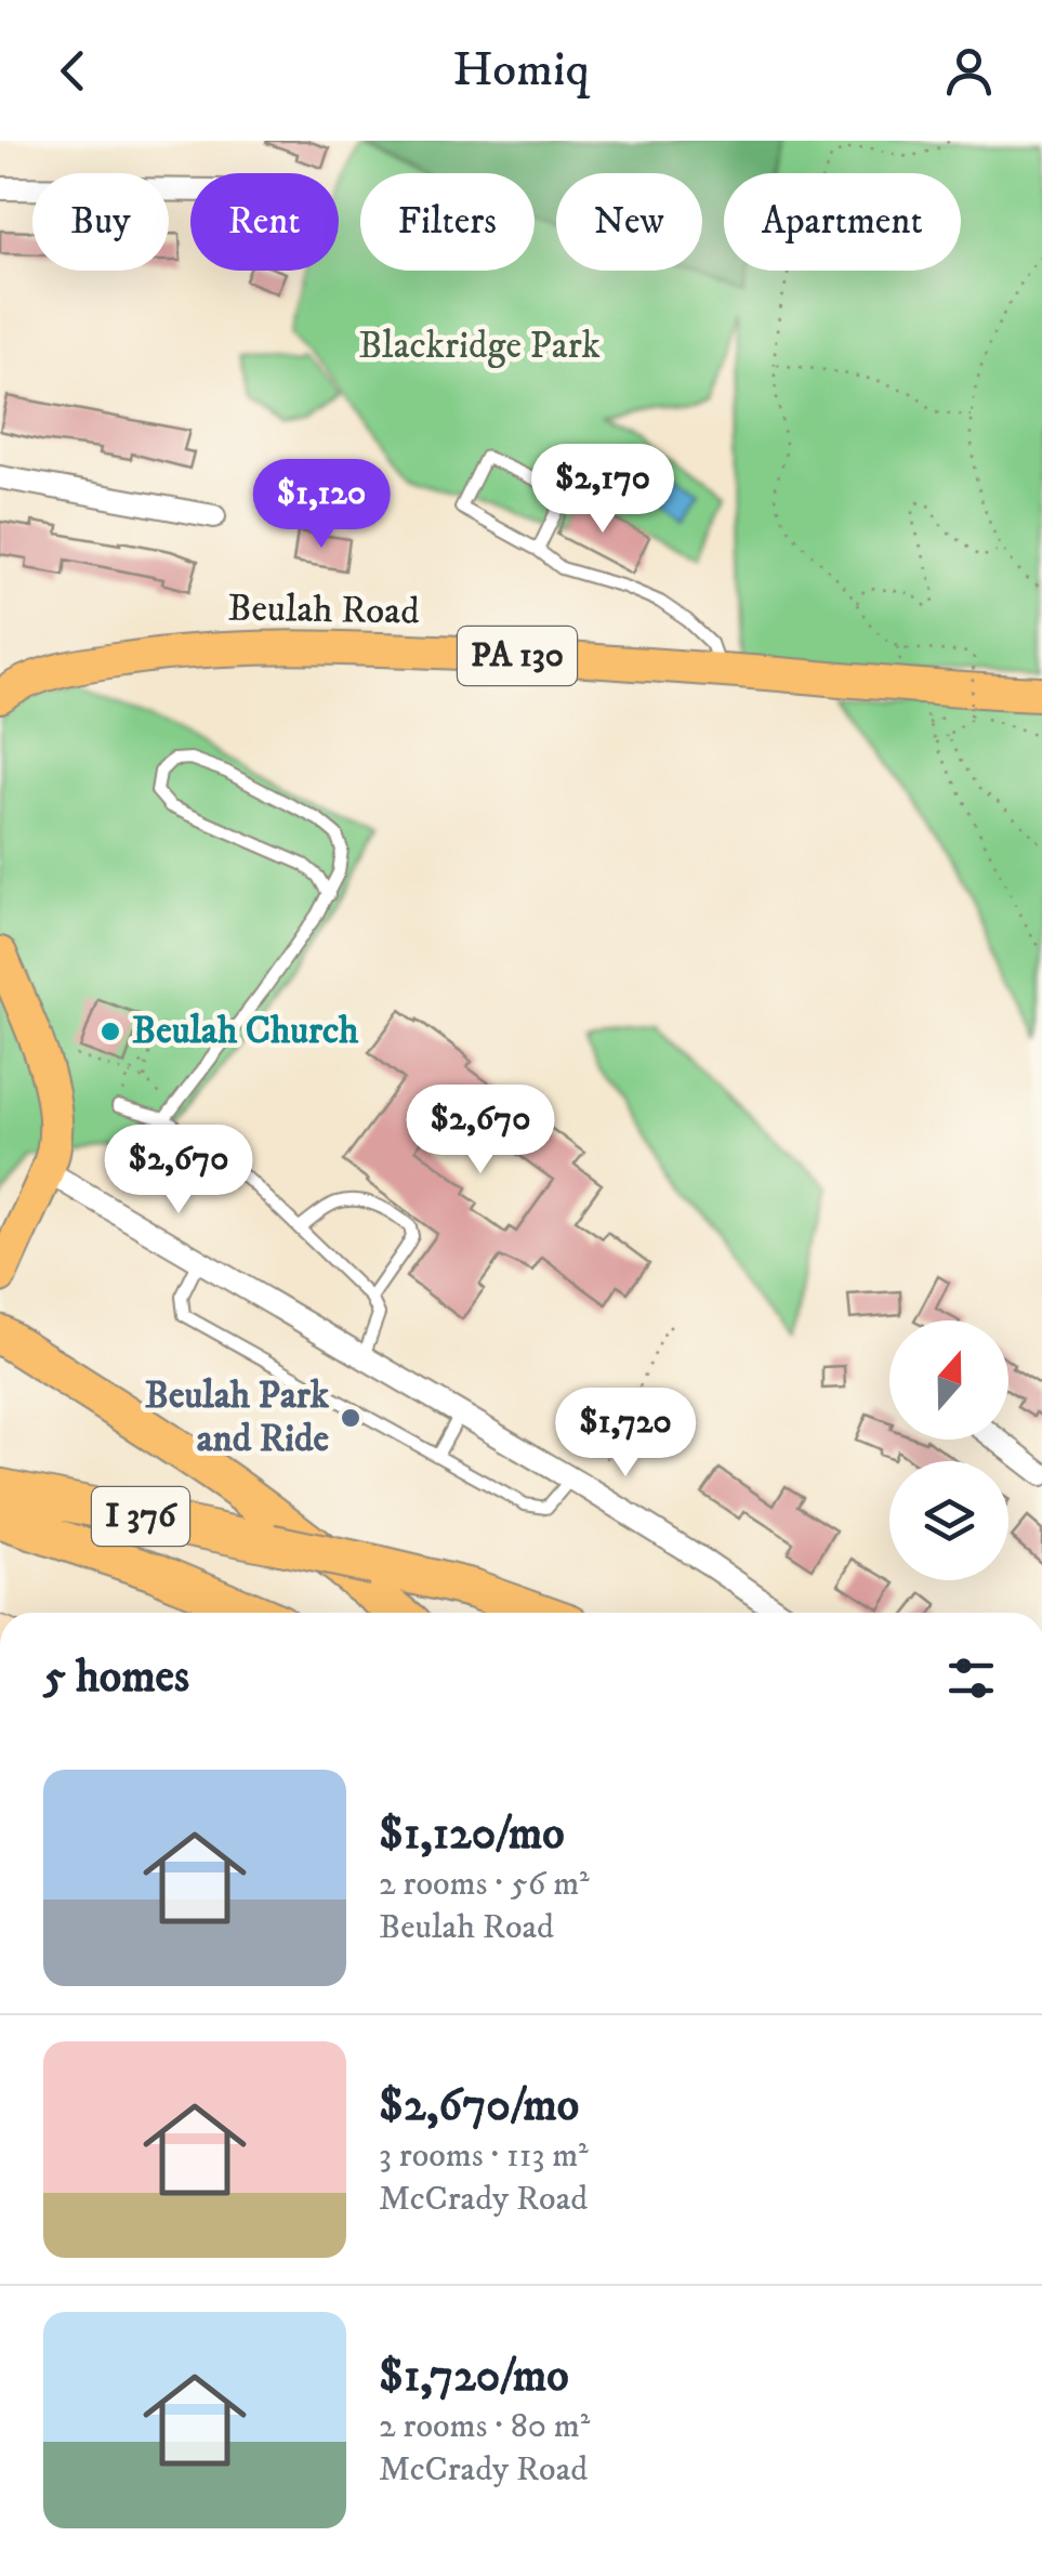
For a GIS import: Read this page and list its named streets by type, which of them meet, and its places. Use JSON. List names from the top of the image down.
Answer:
{
  "streets": {
    "highway": ["I 376"],
    "main road": ["Beulah Road", "PA 130"]
  },
  "parks": ["Blackridge Park"],
  "places": ["Beulah Church", "Beulah Park and Ride"],
  "north": "top",
  "page": {
    "header": "Homiq",
    "chip": [
      "Buy",
      "Rent",
      "Filters",
      "New",
      "Apartment"
    ],
    "price": [
      "$2,170",
      "$1,120",
      "$2,670",
      "$2,670",
      "$1,720"
    ],
    "heading": "5 homes",
    "list": [
      {
        "name": "$1,120/mo",
        "note": "2 rooms · 56 m² · Beulah Road"
      },
      {
        "name": "$2,670/mo",
        "note": "3 rooms · 113 m² · McCrady Road"
      },
      {
        "name": "$1,720/mo",
        "note": "2 rooms · 80 m² · McCrady Road"
      }
    ]
  }
}
